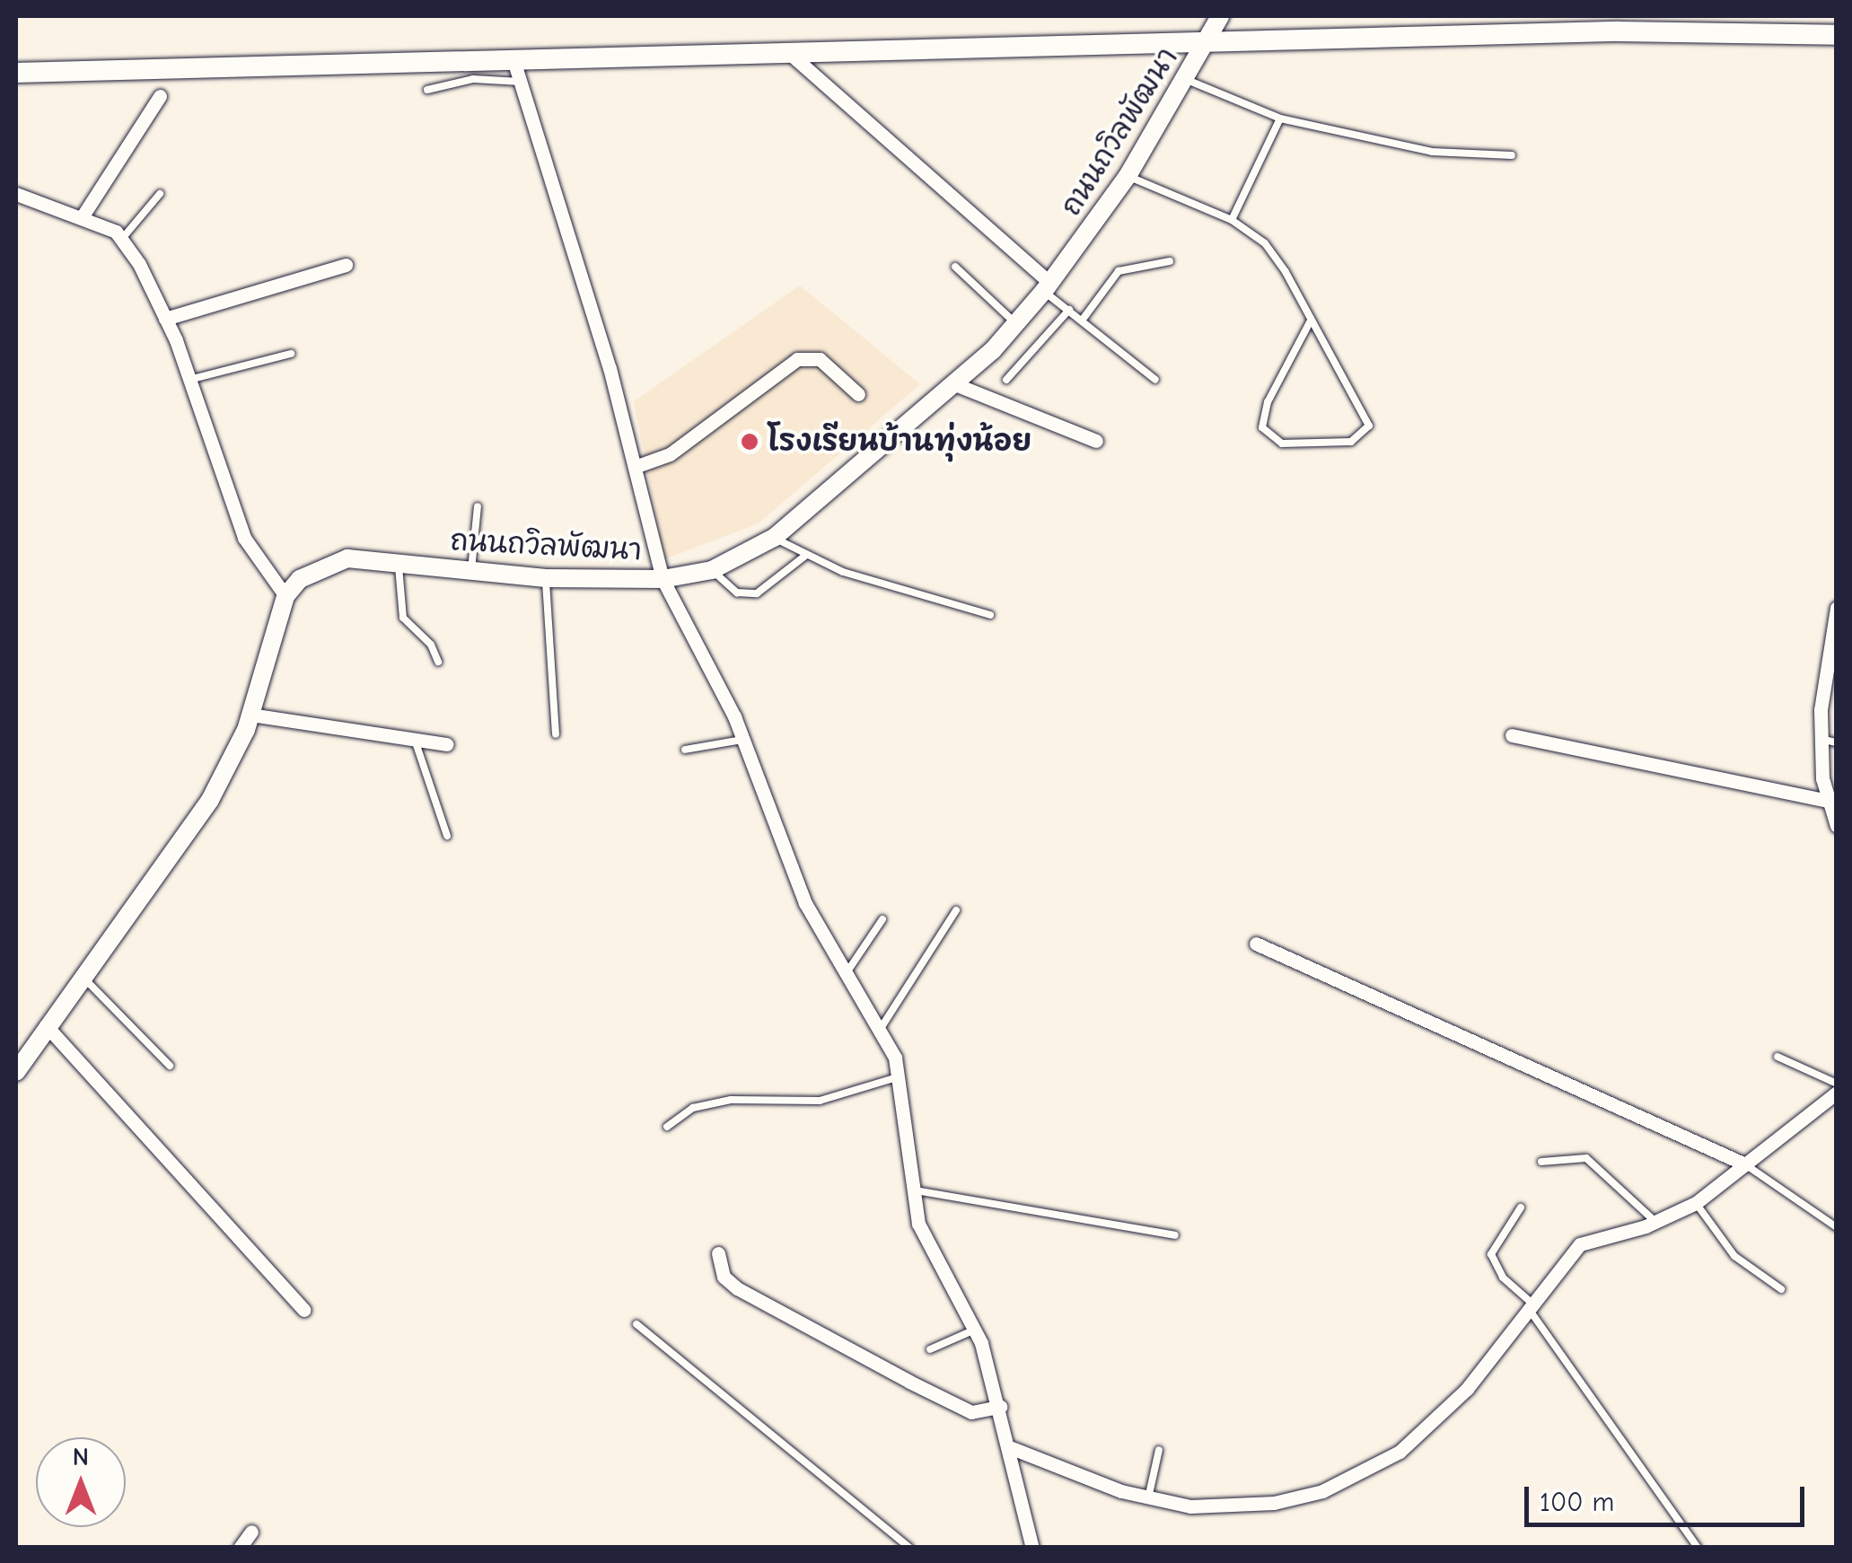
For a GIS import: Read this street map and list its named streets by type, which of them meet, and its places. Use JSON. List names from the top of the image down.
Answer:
{
  "streets": {
    "street": ["ถนนถวิลพัฒนา"]
  },
  "places": ["โรงเรียนบ้านทุ่งน้อย"],
  "scale_bar": "100 m",
  "north": "top"
}
